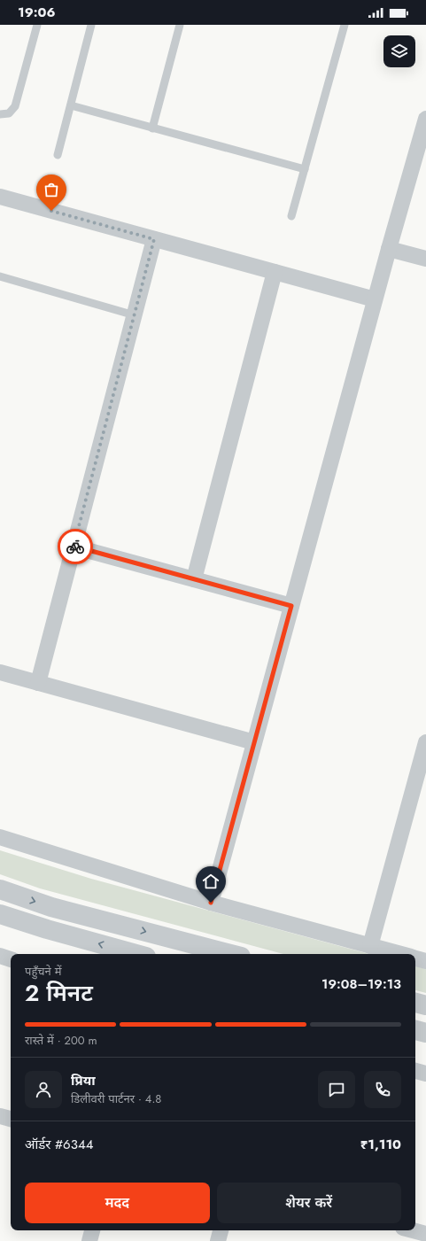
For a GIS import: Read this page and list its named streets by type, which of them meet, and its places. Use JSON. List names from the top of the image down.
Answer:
{
  "page": {
    "status": "19:06",
    "heading": ["2 मिनट", "पहुँचने में", "19:08–19:13"],
    "panel": [
      "प्रिया",
      "डिलीवरी पार्टनर · 4.8",
      "ऑर्डर #6344",
      "₹1,110"
    ],
    "bar": "रास्ते में · 200 m",
    "buttons": ["मदद", "शेयर करें"]
  }
}
